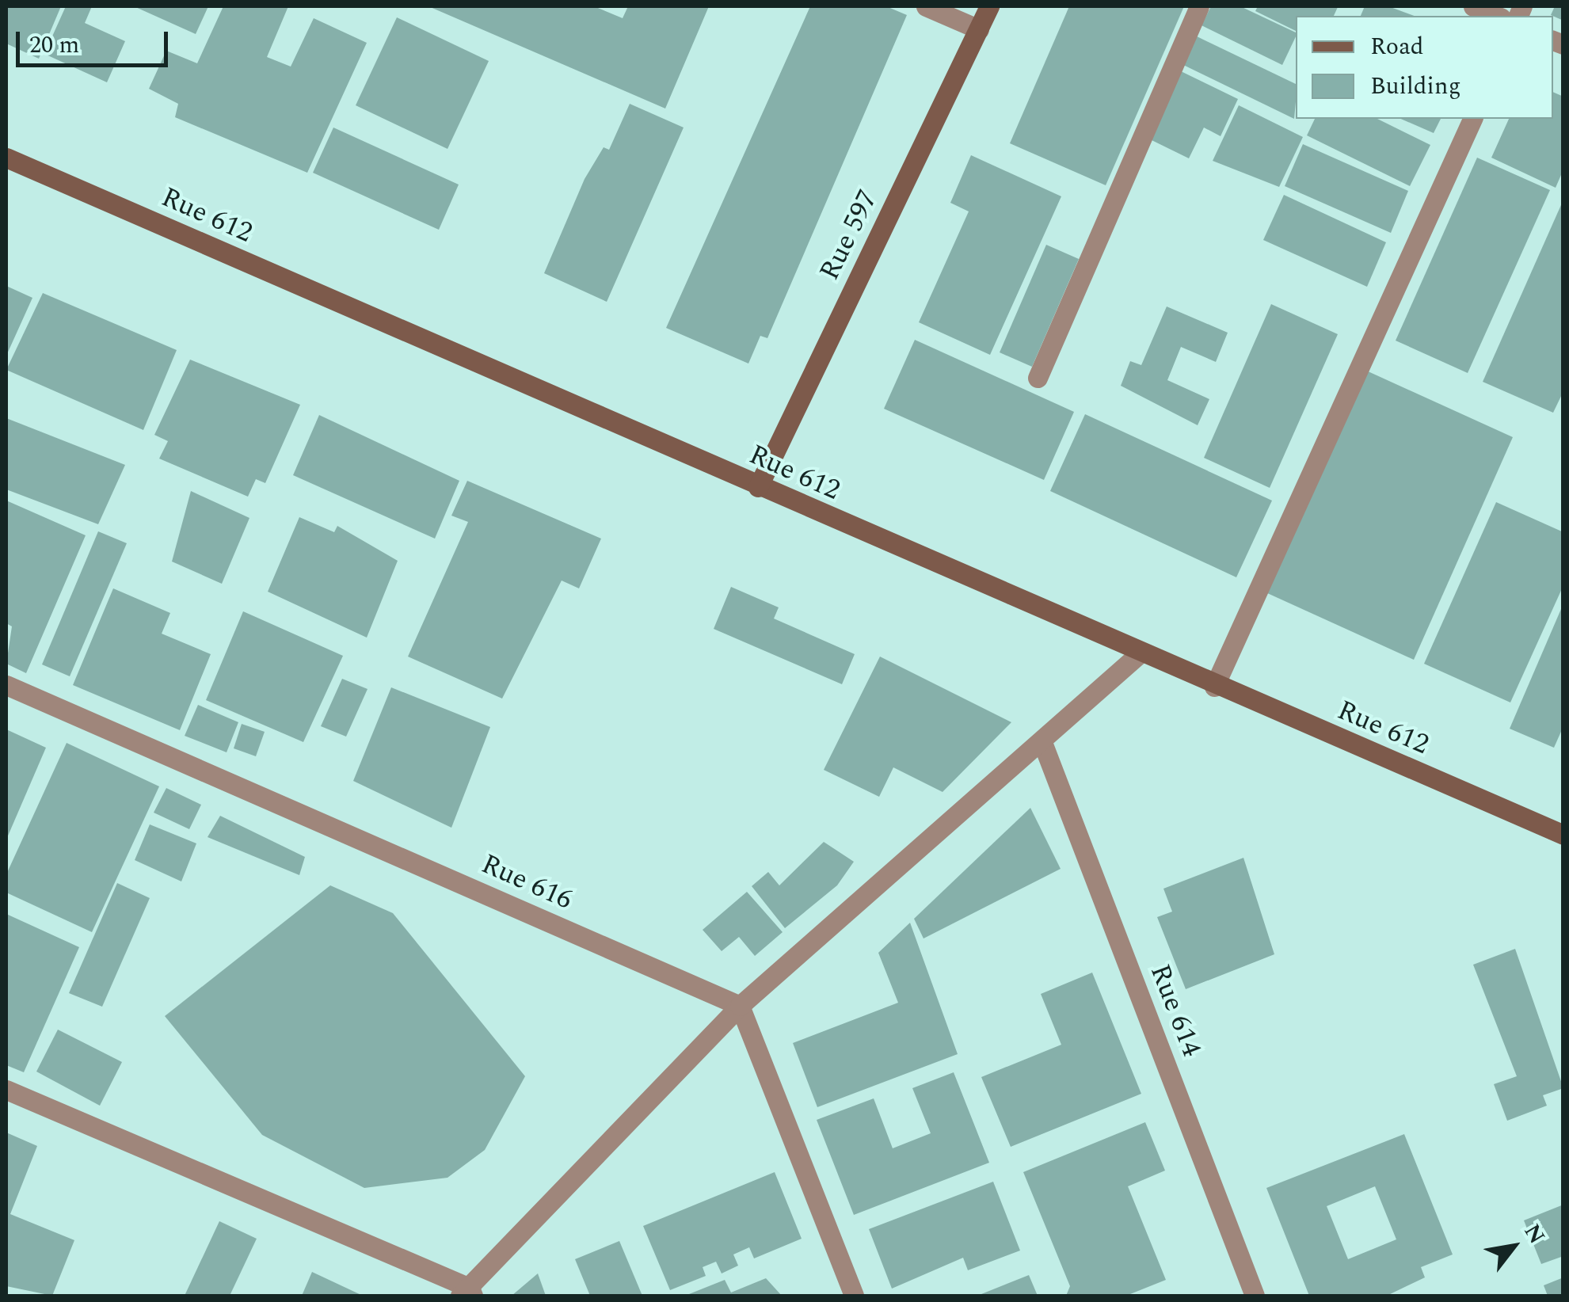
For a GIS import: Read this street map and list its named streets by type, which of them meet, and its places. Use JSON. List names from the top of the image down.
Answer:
{
  "streets": {
    "street": [
      "Rue 612",
      "Rue 597",
      "Rue 616",
      "Rue 614"
    ]
  },
  "crossings": [
    ["Rue 612", "Rue 597"]
  ],
  "legend": ["Road", "Building"],
  "scale_bar": "20 m",
  "north": "top right"
}
